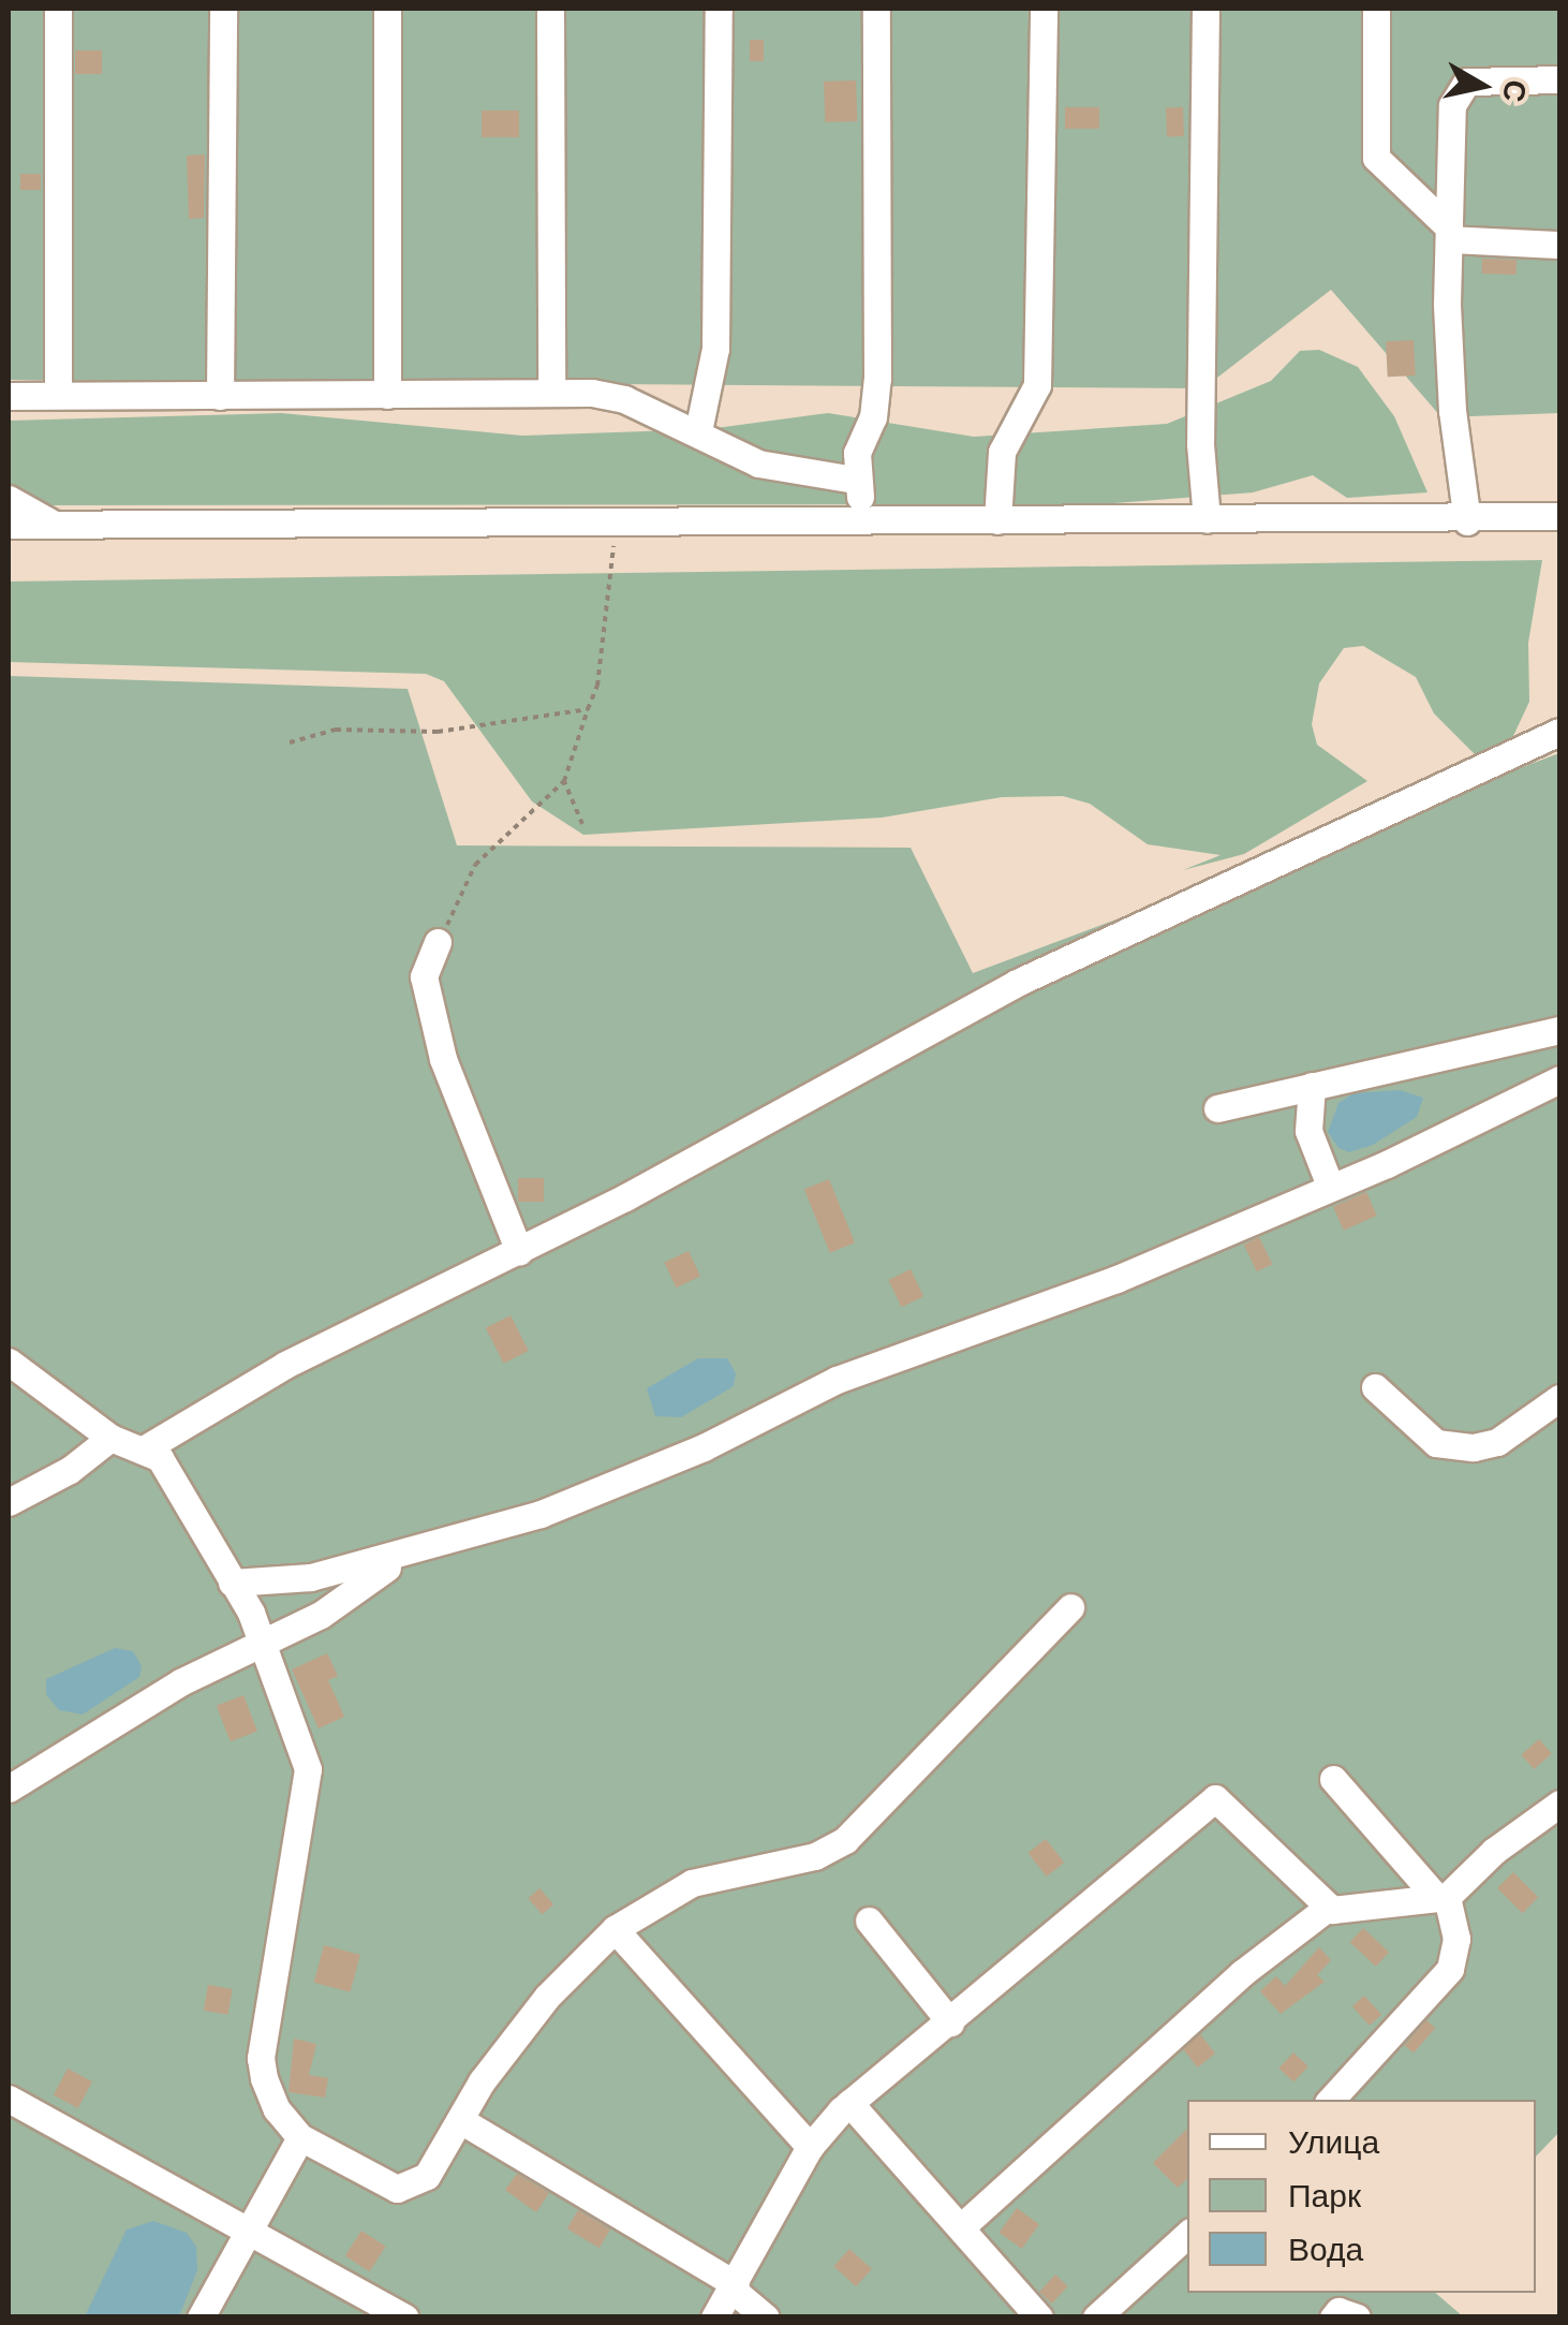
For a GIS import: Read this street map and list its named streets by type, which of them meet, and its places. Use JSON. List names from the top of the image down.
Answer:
{
  "legend": ["Улица", "Парк", "Вода"],
  "north": "right"
}
